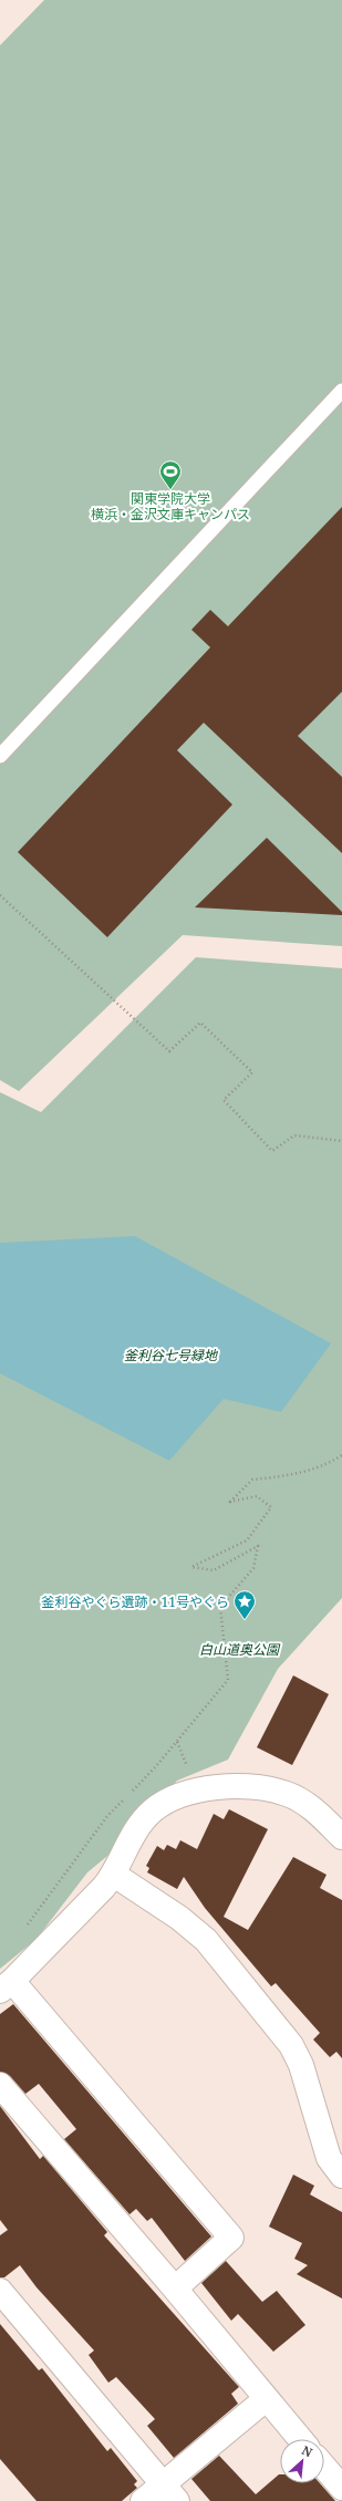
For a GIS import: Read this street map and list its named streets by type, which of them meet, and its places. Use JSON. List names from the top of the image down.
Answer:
{
  "parks": ["釜利谷七号緑地", "白山道奥公園"],
  "places": {
    "sports": ["関東学院大学 横浜・金沢文庫キャンパス"],
    "place": ["釜利谷やぐら遺跡・11号やぐら"]
  },
  "north": "top right"
}
